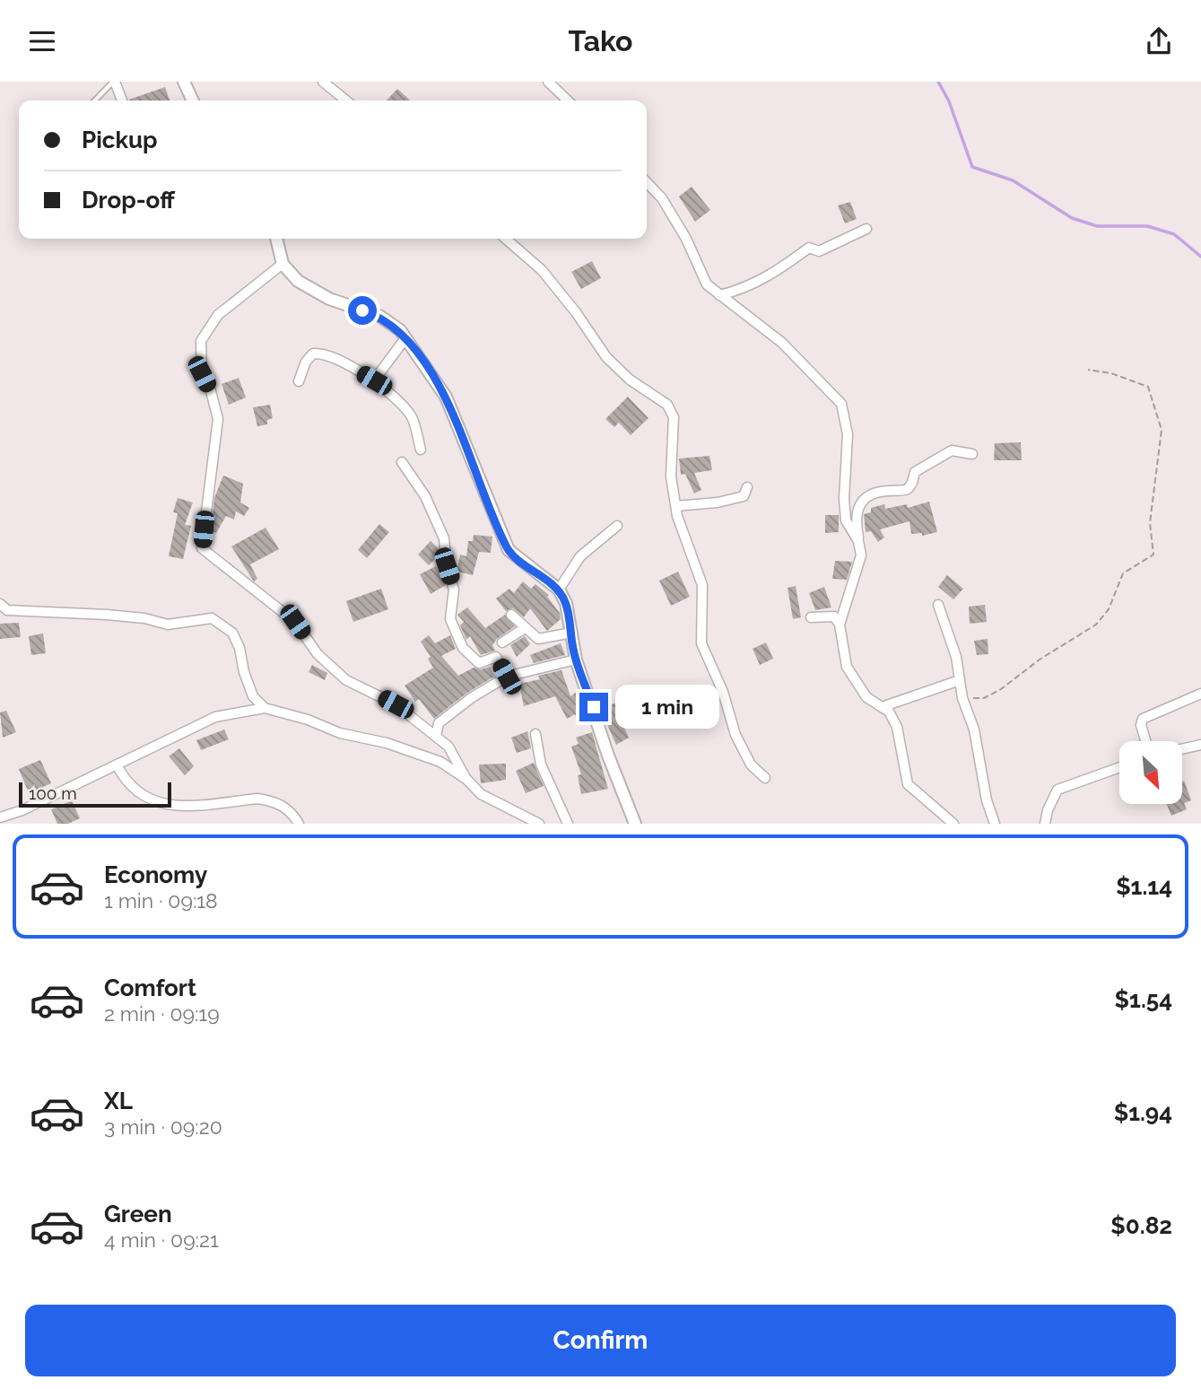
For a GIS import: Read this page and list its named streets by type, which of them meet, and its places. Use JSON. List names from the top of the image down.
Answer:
{
  "scale_bar": "100 m",
  "north": "bottom right",
  "page": {
    "header": "Tako",
    "banner": ["Pickup", "Drop-off"],
    "bubble": "1 min",
    "scale": "100 m",
    "list": [
      {
        "name": "Economy",
        "note": "1 min · 09:18",
        "value": "$1.14"
      },
      {
        "name": "Comfort",
        "note": "2 min · 09:19",
        "value": "$1.54"
      },
      {
        "name": "XL",
        "note": "3 min · 09:20",
        "value": "$1.94"
      },
      {
        "name": "Green",
        "note": "4 min · 09:21",
        "value": "$0.82"
      }
    ],
    "buttons": "Confirm"
  }
}
